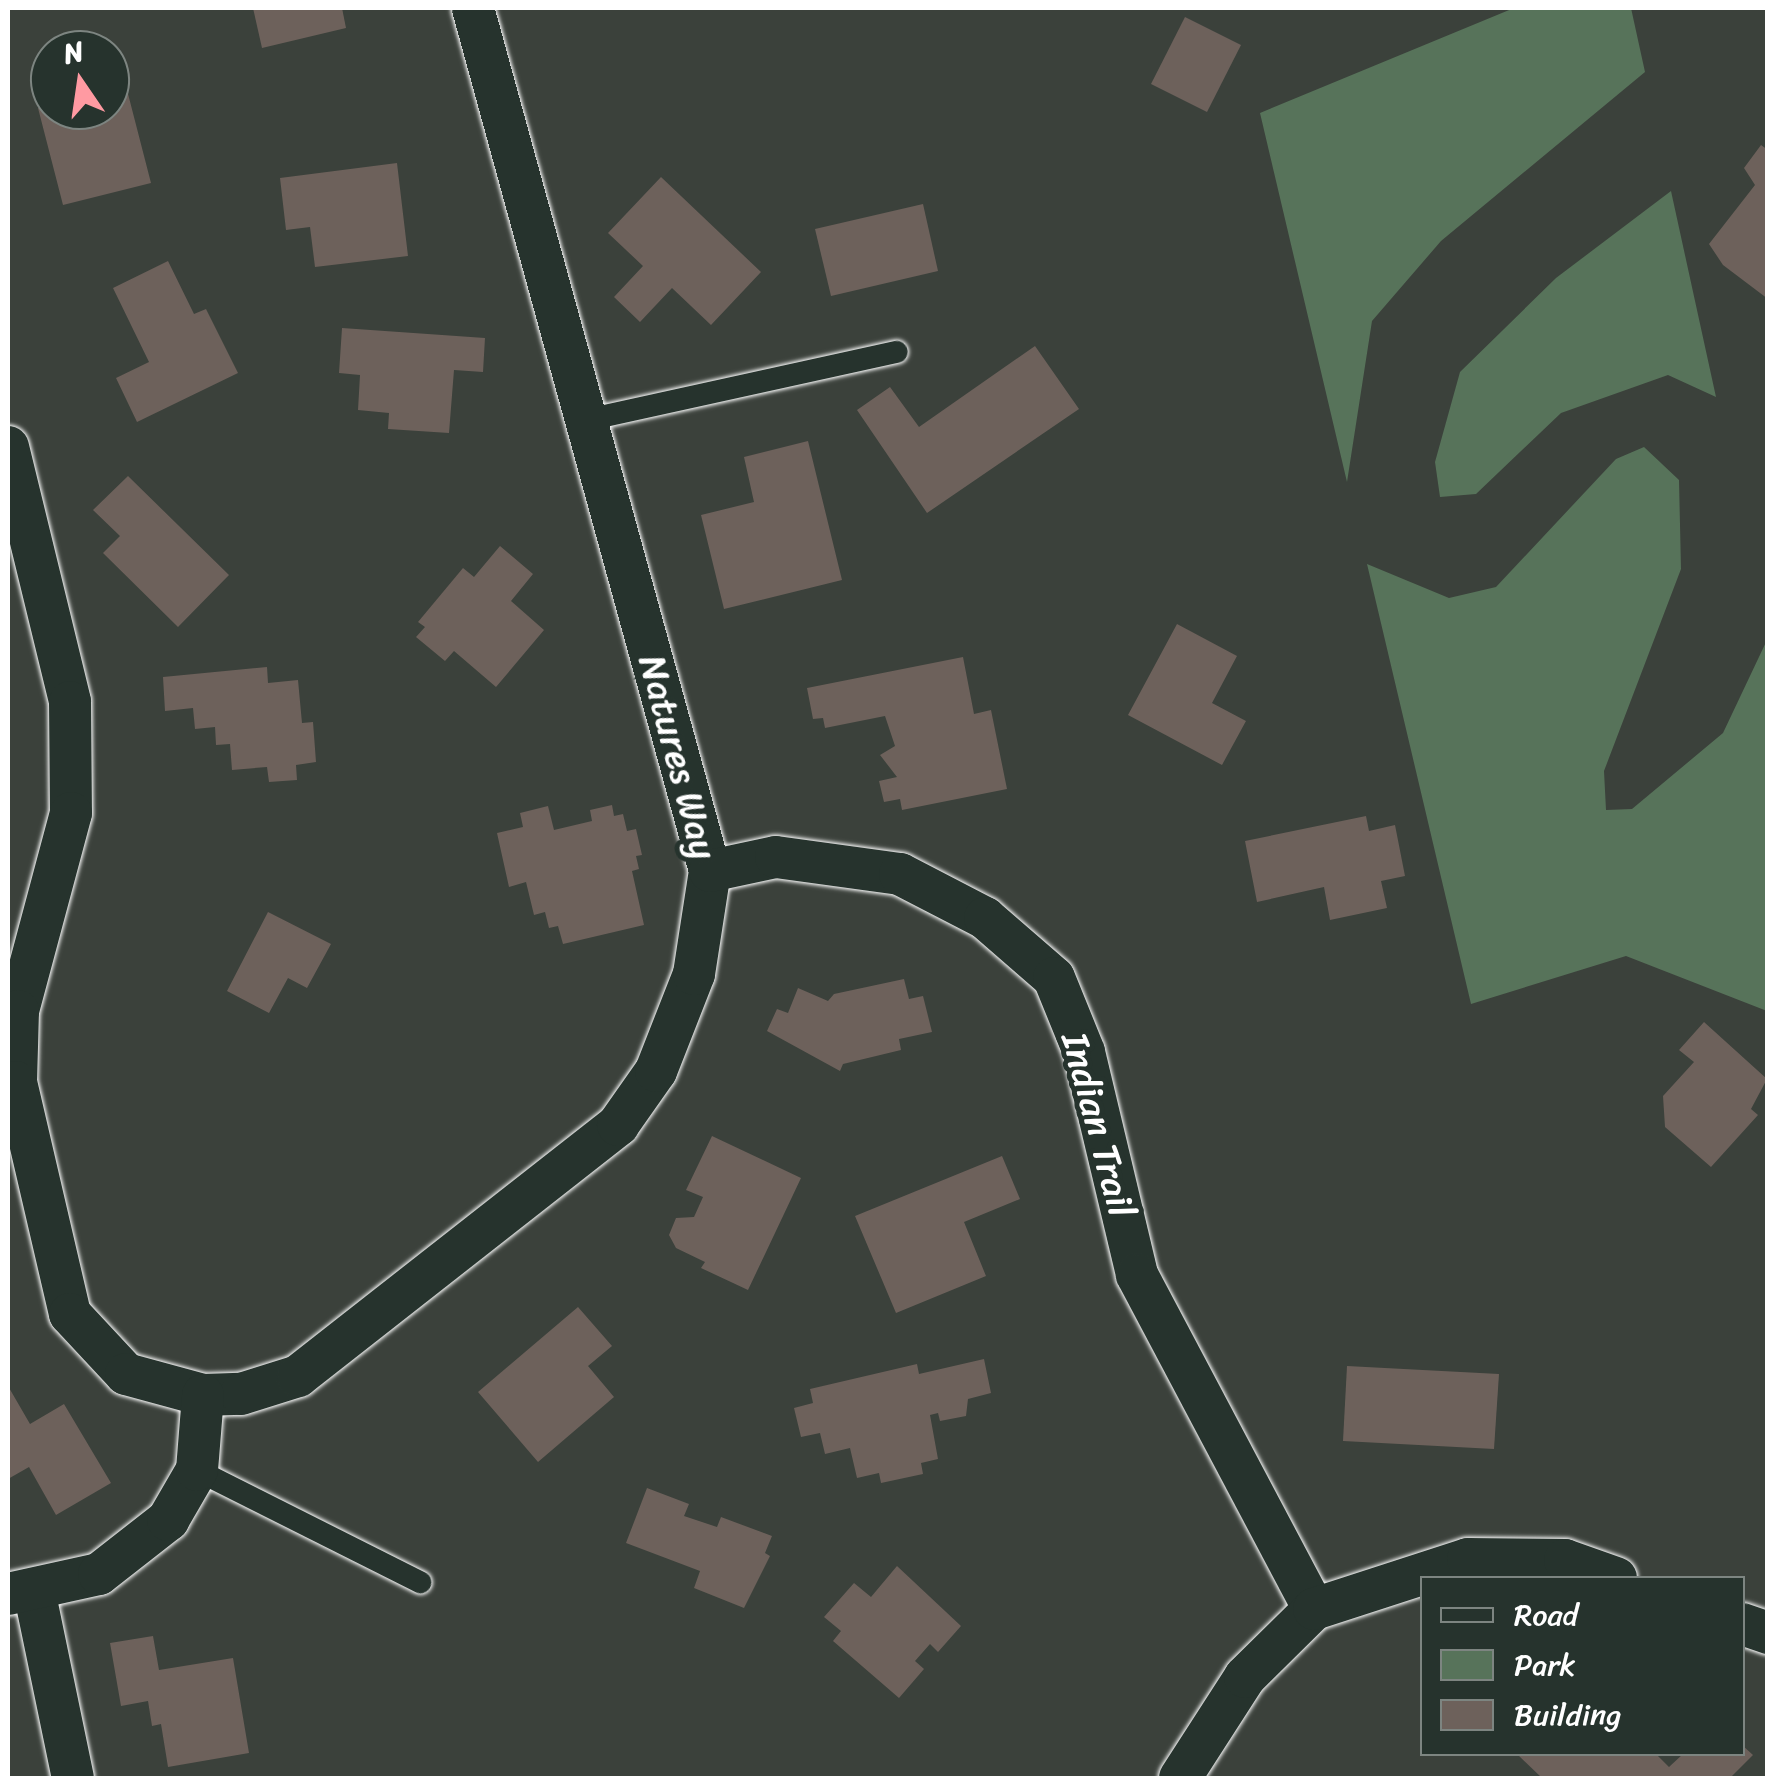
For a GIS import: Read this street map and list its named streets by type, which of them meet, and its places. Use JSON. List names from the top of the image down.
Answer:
{
  "streets": {
    "street": ["Natures Way", "Indian Trail"]
  },
  "crossings": [
    ["Natures Way", "Indian Trail"]
  ],
  "legend": ["Road", "Park", "Building"],
  "north": "top"
}
